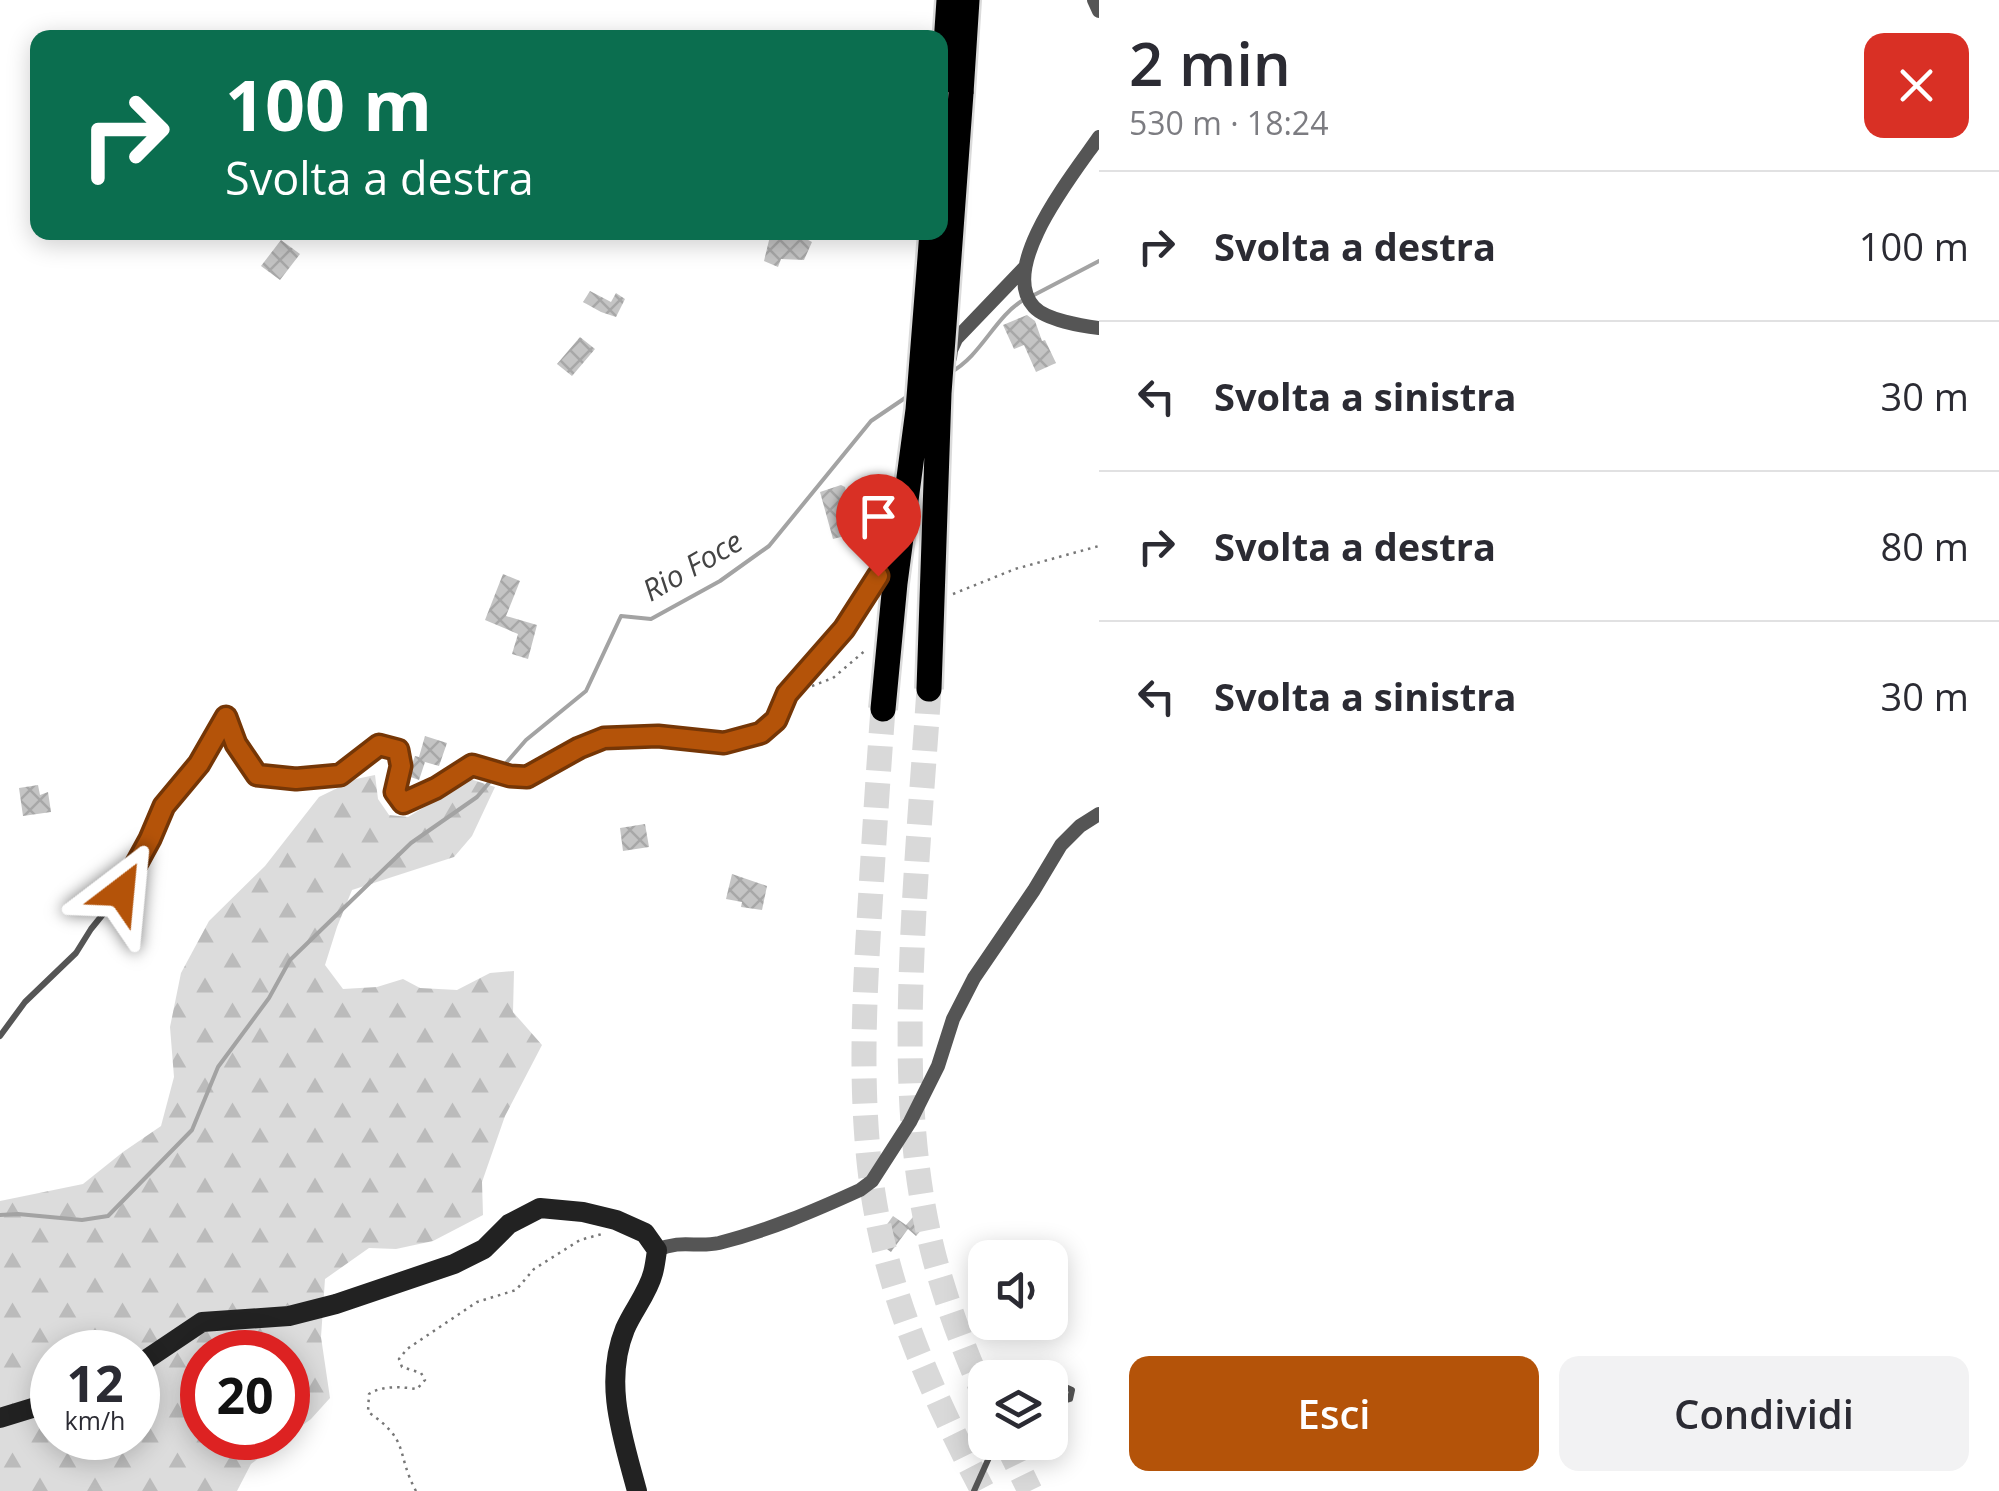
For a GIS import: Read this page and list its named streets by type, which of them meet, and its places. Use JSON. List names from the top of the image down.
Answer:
{
  "water": ["Rio Foce"],
  "page": {
    "heading": ["2 min", "530 m · 18:24"],
    "turn": ["100 m", "Svolta a destra"],
    "list": [
      {
        "name": "Svolta a destra",
        "value": "100 m"
      },
      {
        "name": "Svolta a sinistra",
        "value": "30 m"
      },
      {
        "name": "Svolta a destra",
        "value": "80 m"
      },
      {
        "name": "Svolta a sinistra",
        "value": "30 m"
      }
    ],
    "speed": "12 km/h",
    "limit": "20",
    "buttons": ["Esci", "Condividi"]
  }
}
